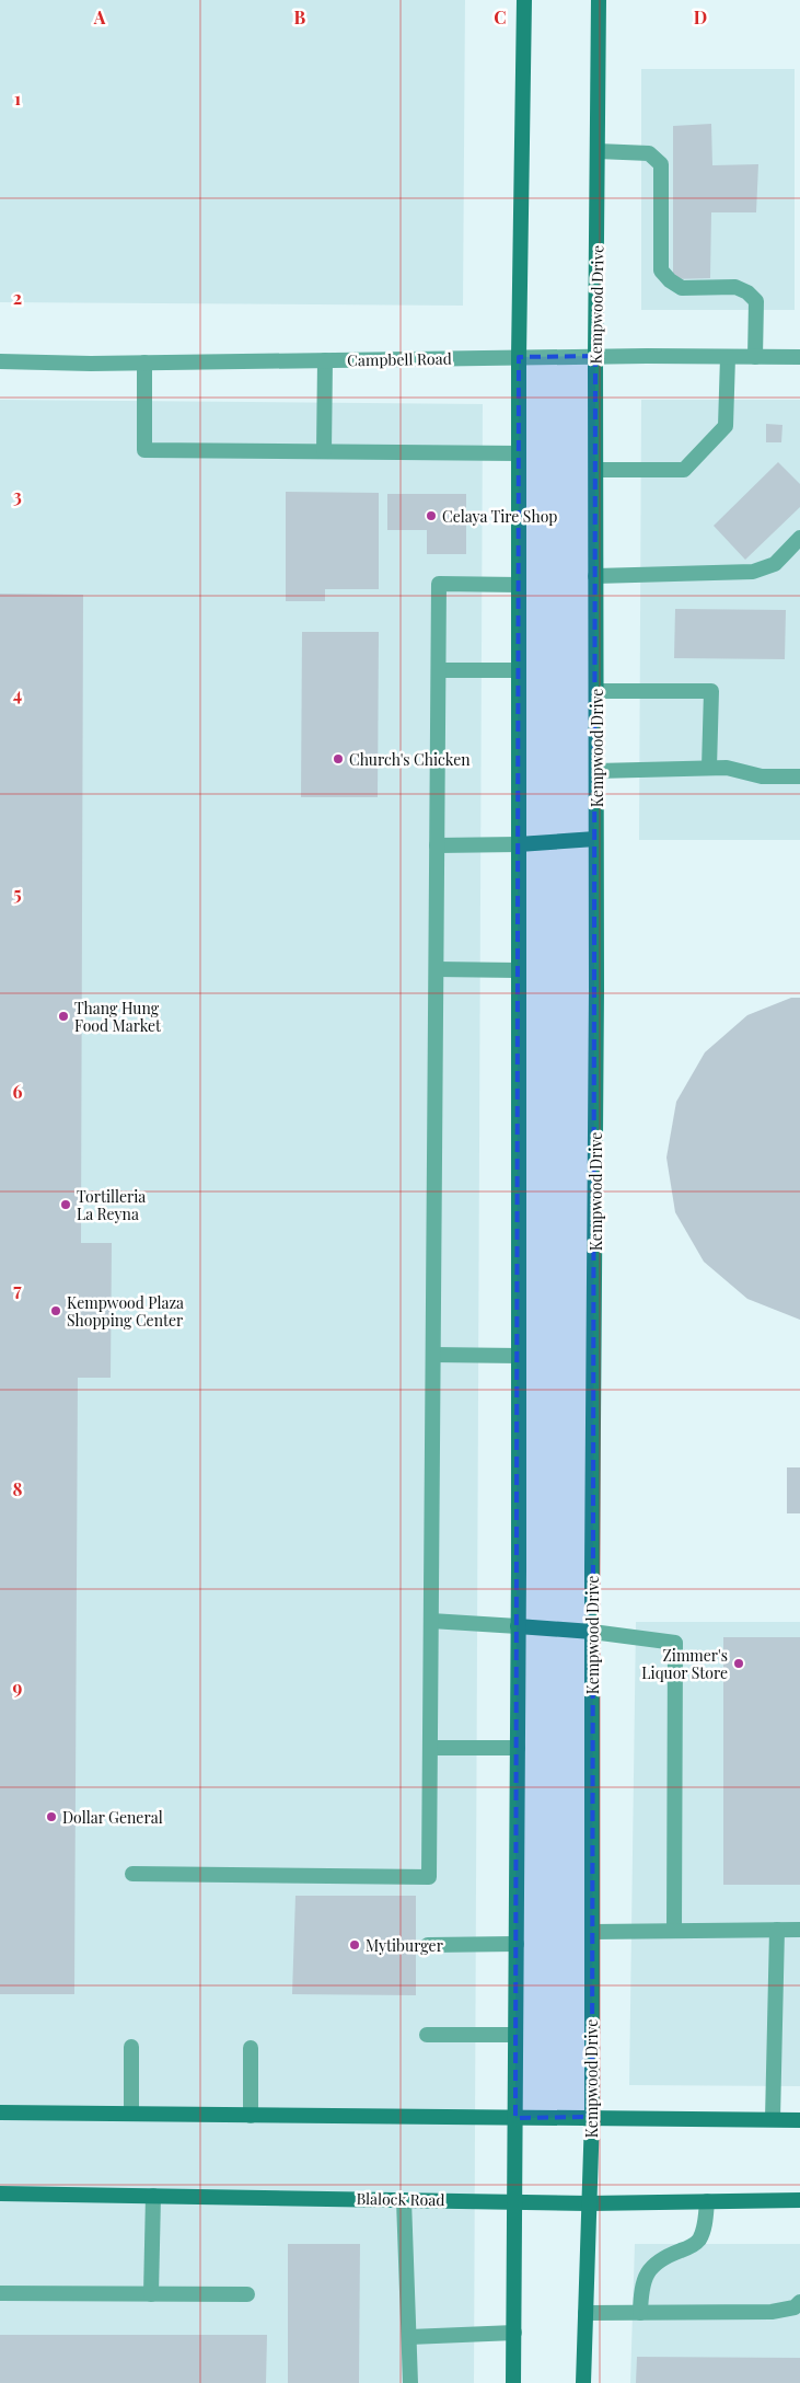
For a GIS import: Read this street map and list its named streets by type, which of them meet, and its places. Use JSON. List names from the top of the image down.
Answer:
{
  "streets": {
    "main road": ["Kempwood Drive", "Blalock Road"],
    "street": ["Campbell Road"]
  },
  "crossings": [
    ["Kempwood Drive", "Campbell Road"],
    ["Kempwood Drive", "Blalock Road"]
  ],
  "places": [
    "Celaya Tire Shop",
    "Church's Chicken",
    "Thang Hung Food Market",
    "Tortilleria La Reyna",
    "Kempwood Plaza Shopping Center",
    "Zimmer's Liquor Store",
    "Dollar General",
    "Mytiburger"
  ],
  "grid": {
    "columns": [
      "A",
      "B",
      "C",
      "D"
    ],
    "rows": [
      "1",
      "2",
      "3",
      "4",
      "5",
      "6",
      "7",
      "8",
      "9"
    ]
  }
}
